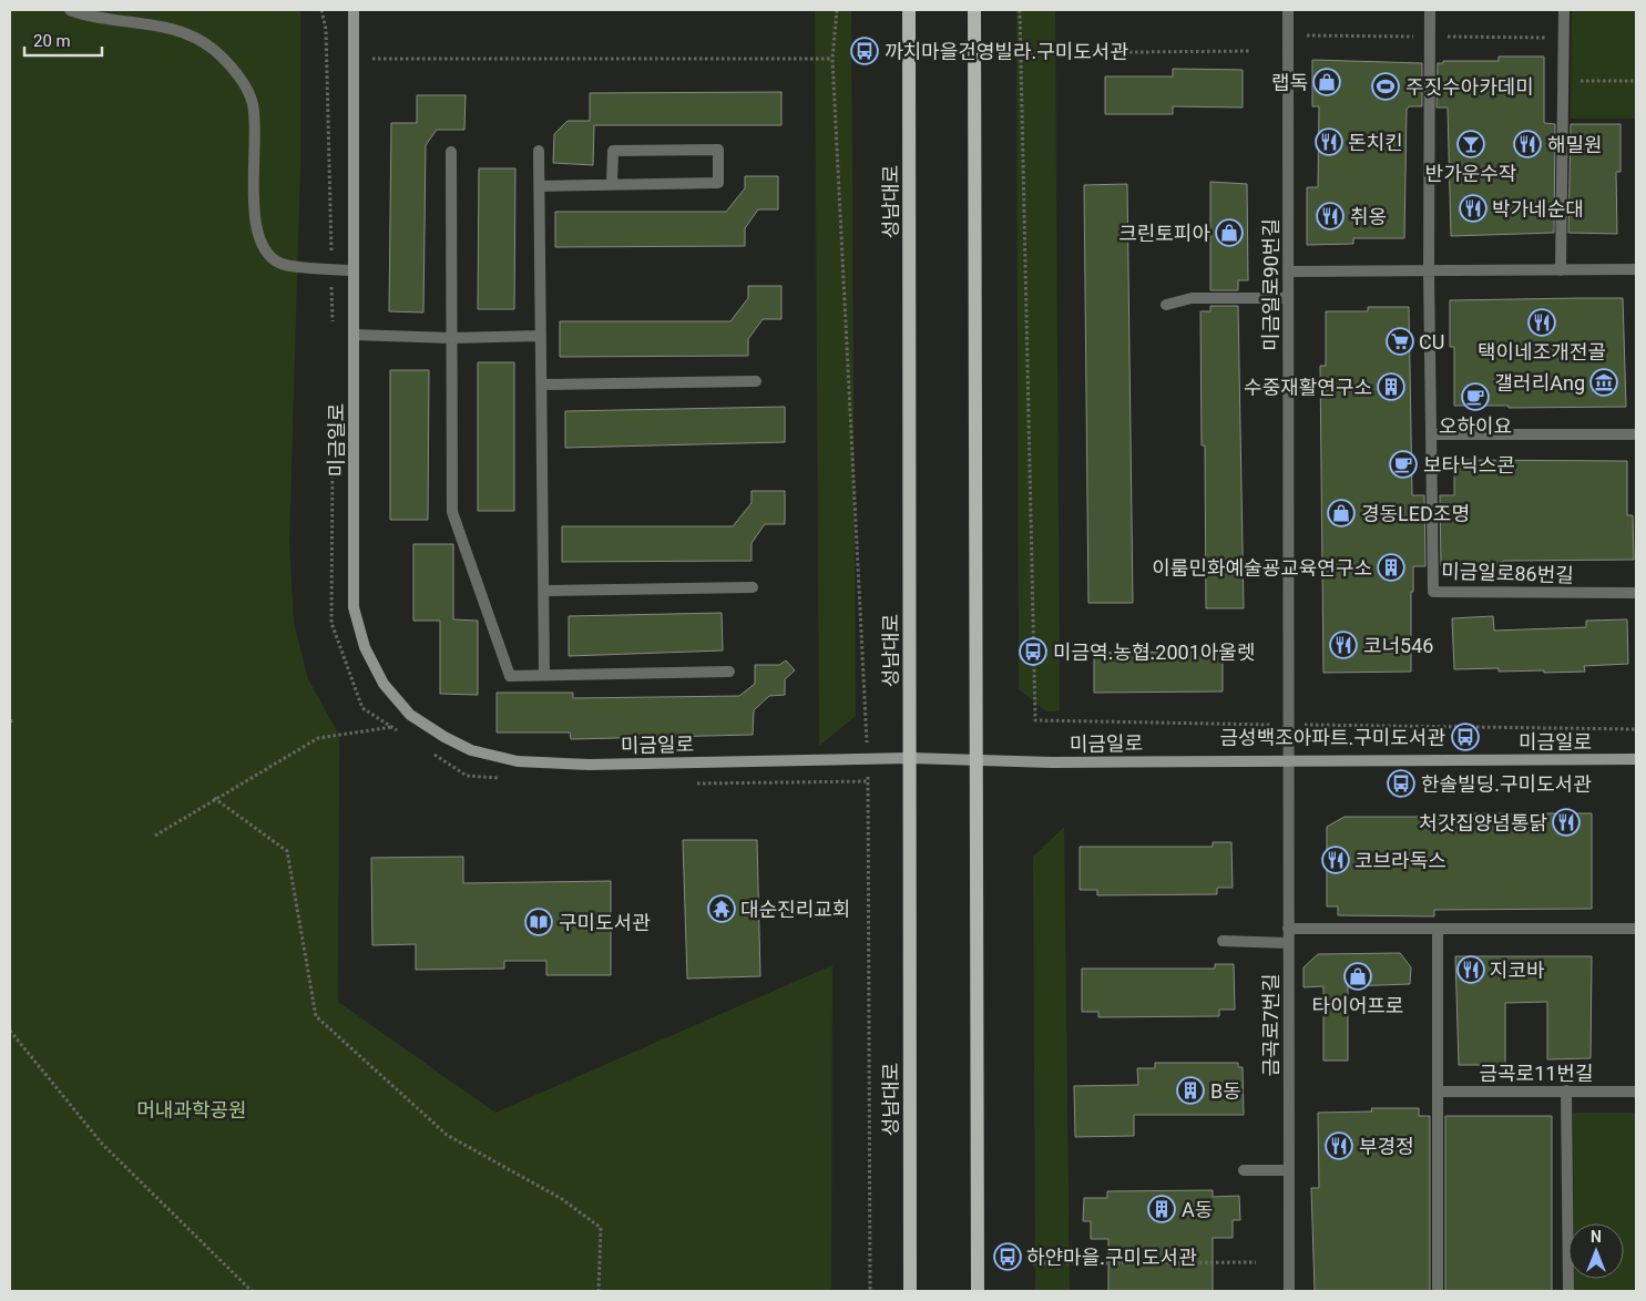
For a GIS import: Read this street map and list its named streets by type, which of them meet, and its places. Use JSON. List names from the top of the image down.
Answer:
{
  "streets": {
    "main road": ["성남대로"],
    "street": [
      "미금일로90번길",
      "미금일로",
      "미금일로86번길",
      "금곡로7번길",
      "금곡로11번길"
    ]
  },
  "crossings": [
    ["성남대로", "미금일로"],
    ["미금일로90번길", "미금일로"],
    ["미금일로90번길", "금곡로7번길"],
    ["미금일로", "금곡로7번길"]
  ],
  "parks": ["머내과학공원"],
  "places": {
    "bus stop": [
      "까치마을건영빌라.구미도서관",
      "미금역.농협.2001아울렛",
      "금성백조아파트.구미도서관",
      "한솔빌딩.구미도서관",
      "하얀마을.구미도서관"
    ],
    "shop": [
      "랩독",
      "크린토피아",
      "경동LED조명",
      "타이어프로"
    ],
    "sports": ["주짓수아카데미"],
    "restaurant": [
      "돈치킨",
      "해밀원",
      "박가네순대",
      "취옹",
      "택이네조개전골",
      "코너546",
      "처갓집양념통닭",
      "코브라독스",
      "지코바",
      "부경정"
    ],
    "bar": ["반가운수작"],
    "supermarket": ["CU"],
    "museum": ["갤러리Ang"],
    "building": [
      "수중재활연구소",
      "이룸민화예술굥교육연구소",
      "B동",
      "A동"
    ],
    "cafe": ["오하이요", "보타닉스콘"],
    "temple": ["대순진리교회"],
    "library": ["구미도서관"]
  },
  "scale_bar": "20 m",
  "north": "top"
}
